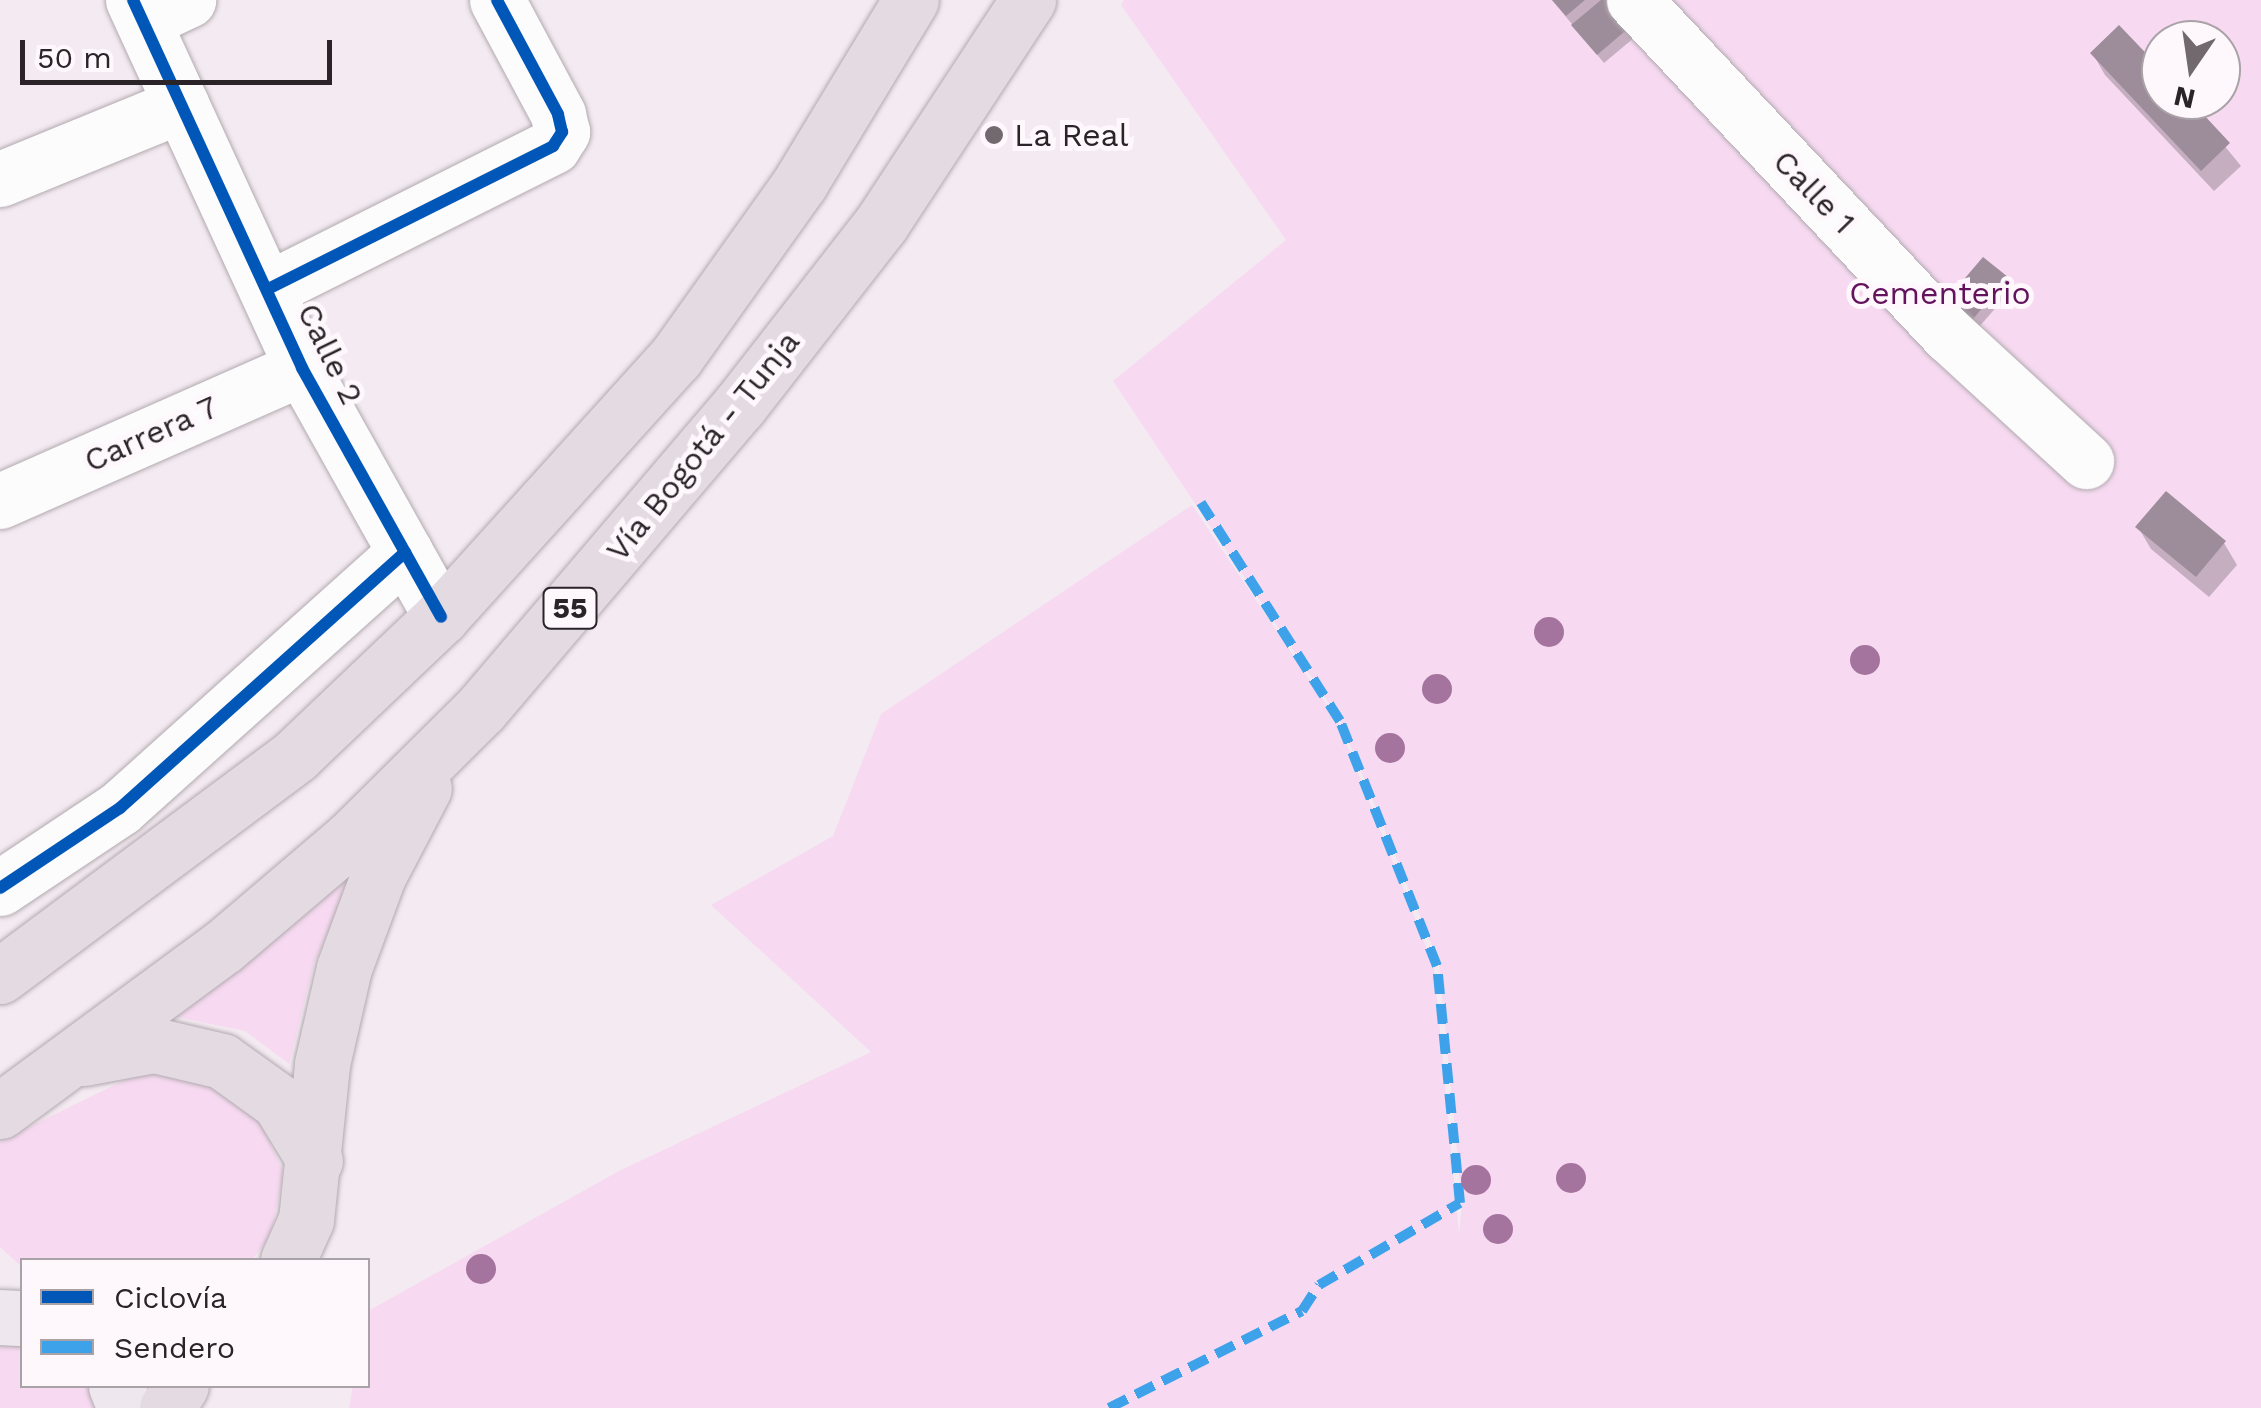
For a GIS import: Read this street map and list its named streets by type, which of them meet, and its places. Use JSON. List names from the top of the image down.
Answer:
{
  "streets": {
    "highway": ["Vía Bogotá - Tunja", "55"],
    "street": ["Calle 1", "Calle 2", "Carrera 7"]
  },
  "crossings": [
    ["Calle 2", "Carrera 7"]
  ],
  "parks": ["Cementerio"],
  "places": ["La Real"],
  "legend": ["Ciclovía", "Sendero"],
  "scale_bar": "50 m",
  "north": "bottom"
}
